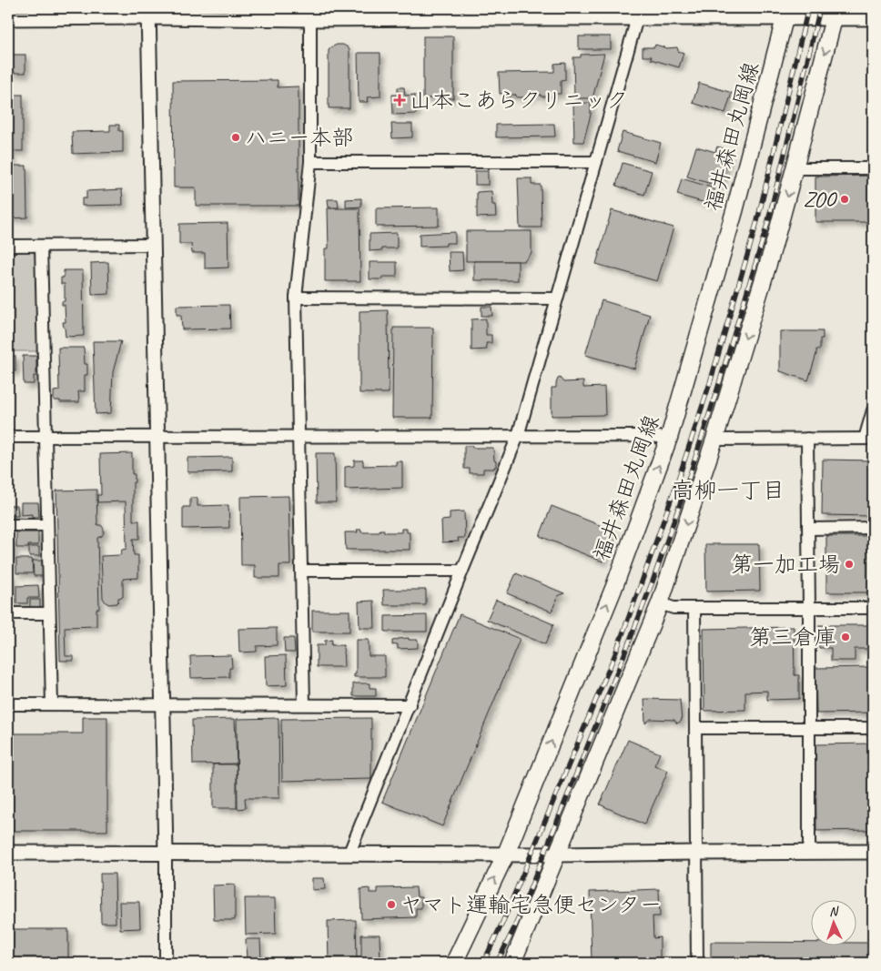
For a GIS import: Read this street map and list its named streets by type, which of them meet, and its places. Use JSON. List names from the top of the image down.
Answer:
{
  "streets": {
    "main road": ["福井森田丸岡線"]
  },
  "districts": ["高柳一丁目"],
  "places": {
    "health": ["山本こあらクリニック"],
    "other": [
      "ハニー本部",
      "ZOO",
      "第一加工場",
      "第三倉庫",
      "ヤマト運輸宅急便センター"
    ]
  },
  "north": "top"
}
